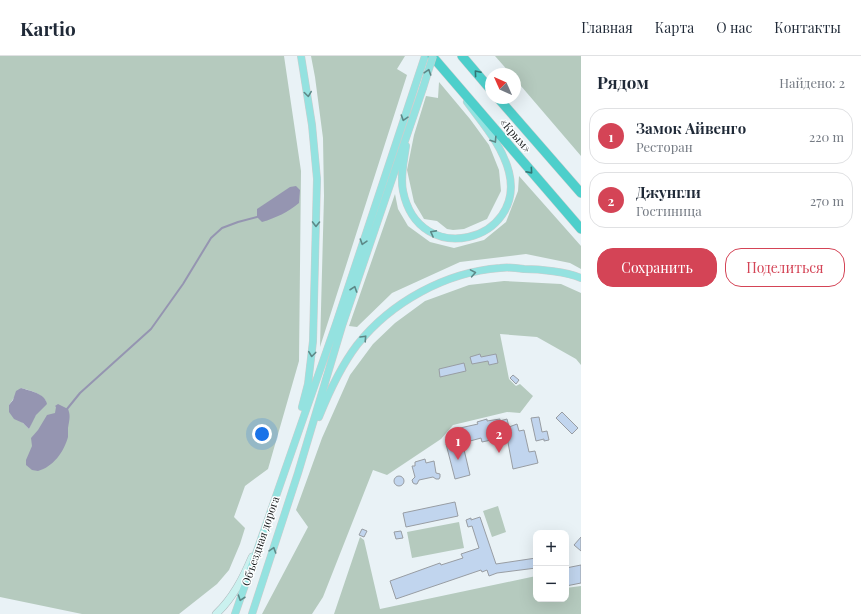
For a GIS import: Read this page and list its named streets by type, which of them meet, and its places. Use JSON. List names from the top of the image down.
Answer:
{
  "streets": {
    "highway": ["«Крым»"],
    "main road": ["Объездная дорога"]
  },
  "north": "top left",
  "page": {
    "header": "Kartio",
    "nav": [
      "Главная",
      "Карта",
      "О нас",
      "Контакты"
    ],
    "heading": ["Рядом", "Найдено: 2"],
    "list": [
      {
        "mark": "1",
        "name": "Замок Айвенго",
        "note": "Ресторан",
        "value": "220 m"
      },
      {
        "mark": "2",
        "name": "Джунгли",
        "note": "Гостиница",
        "value": "270 m"
      }
    ],
    "buttons": ["Сохранить", "Поделиться"],
    "pins": ["2", "1"],
    "map_buttons": ["+", "−"]
  }
}
